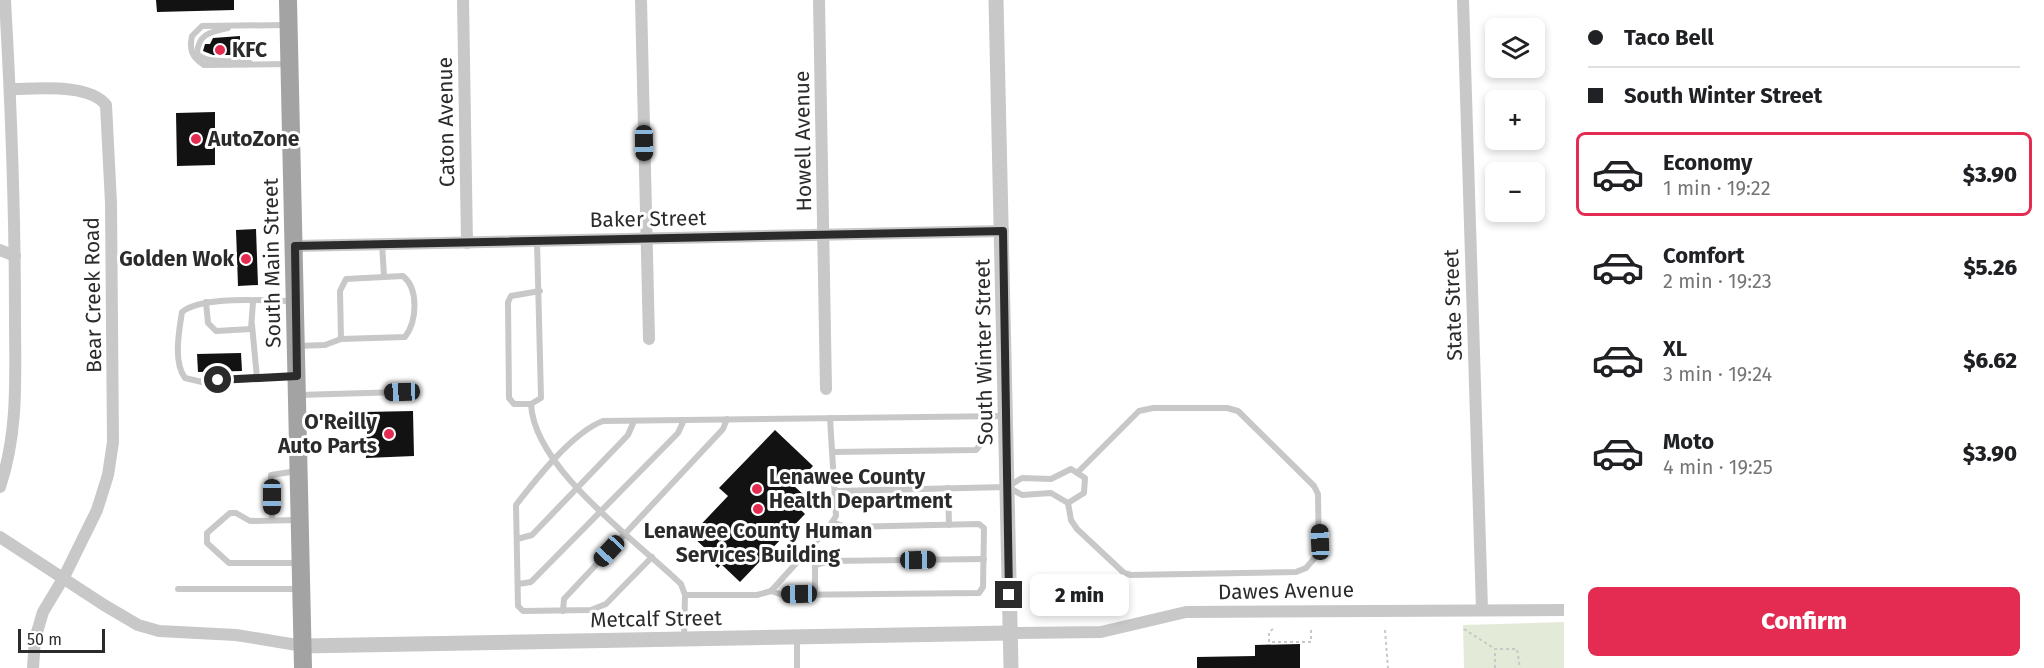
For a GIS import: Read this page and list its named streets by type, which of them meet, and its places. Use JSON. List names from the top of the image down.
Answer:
{
  "streets": {
    "main road": ["South Main Street"],
    "street": [
      "Caton Avenue",
      "Howell Avenue",
      "Baker Street",
      "Bear Creek Road",
      "State Street",
      "South Winter Street",
      "Dawes Avenue",
      "Metcalf Street"
    ]
  },
  "crossings": [
    ["Caton Avenue", "Baker Street"],
    ["Howell Avenue", "Baker Street"],
    ["Baker Street", "South Main Street"],
    ["Baker Street", "South Winter Street"],
    ["South Main Street", "Metcalf Street"],
    ["State Street", "Dawes Avenue"],
    ["South Winter Street", "Dawes Avenue"],
    ["South Winter Street", "Metcalf Street"],
    ["Dawes Avenue", "Metcalf Street"]
  ],
  "places": [
    "KFC",
    "AutoZone",
    "Golden Wok",
    "O'Reilly Auto Parts",
    "Lenawee County Health Department",
    "Lenawee County Human Services Building"
  ],
  "scale_bar": "50 m",
  "page": {
    "banner": ["Taco Bell", "South Winter Street"],
    "map_buttons": ["+", "−"],
    "list": [
      {
        "name": "Economy",
        "note": "1 min · 19:22",
        "value": "$3.90"
      },
      {
        "name": "Comfort",
        "note": "2 min · 19:23",
        "value": "$5.26"
      },
      {
        "name": "XL",
        "note": "3 min · 19:24",
        "value": "$6.62"
      },
      {
        "name": "Moto",
        "note": "4 min · 19:25",
        "value": "$3.90"
      }
    ],
    "bubble": "2 min",
    "buttons": "Confirm",
    "scale": "50 m"
  }
}
